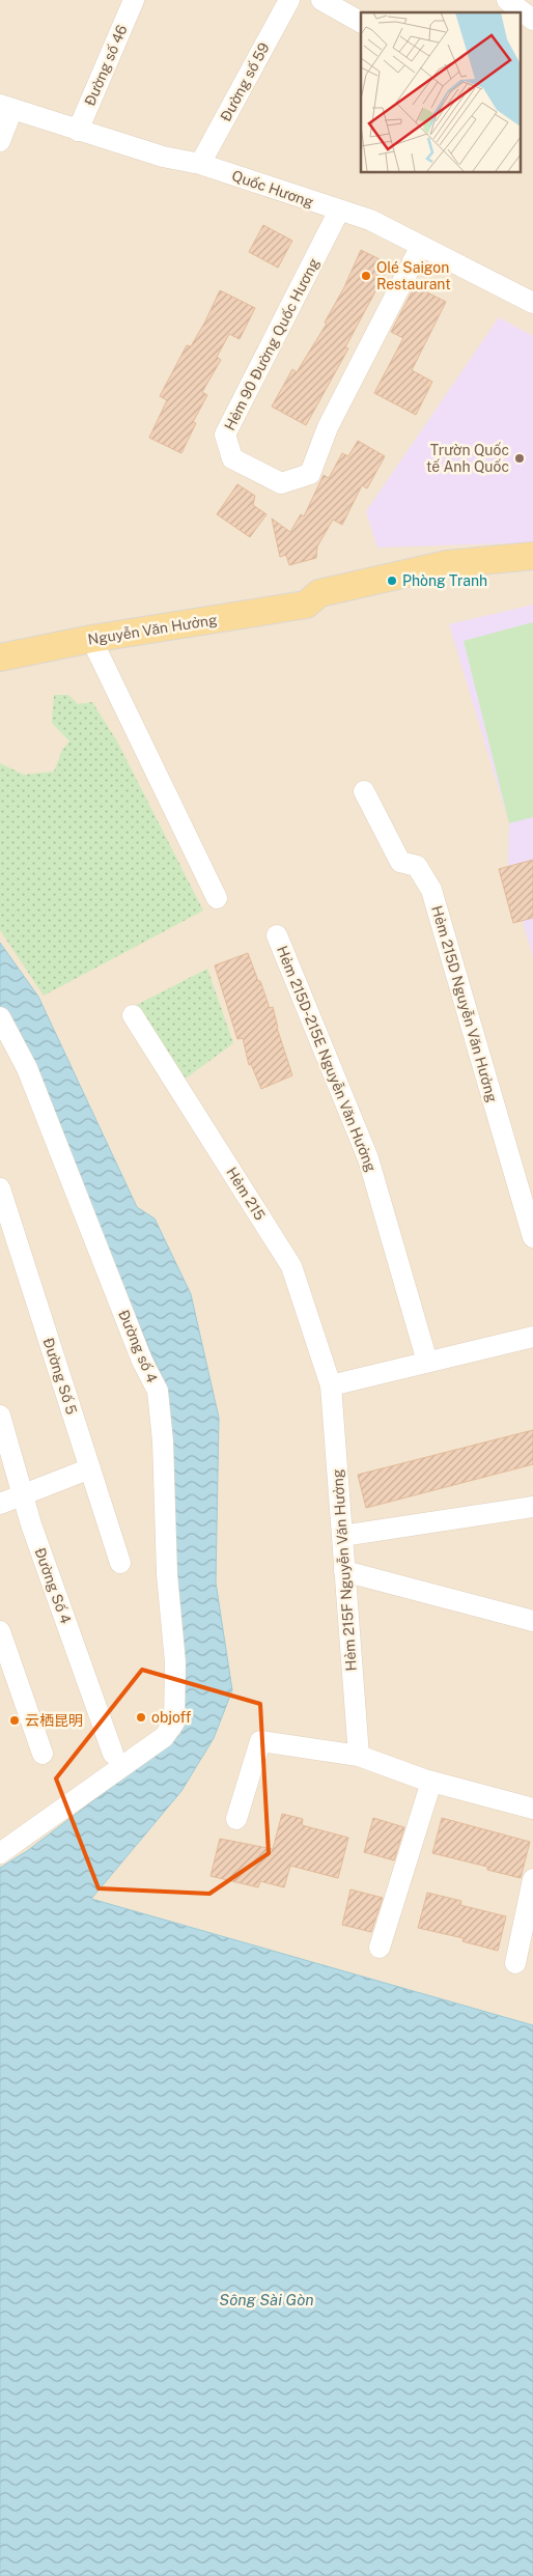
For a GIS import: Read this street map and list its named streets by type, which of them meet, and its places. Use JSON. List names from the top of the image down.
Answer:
{
  "streets": {
    "main road": ["Nguyễn Văn Hưởng"],
    "street": [
      "Đường số 46",
      "Đường số 59",
      "Quốc Hương",
      "Hẻm 90 Đường Quốc Hương",
      "Hẻm 215D Nguyễn Văn Hưởng",
      "Hẻm 215D-215E Nguyễn Văn Hưởng",
      "Hẻm 215",
      "Đường số 4",
      "Đường Số 5",
      "Hẻm 215F Nguyễn Văn Hưởng",
      "Đường Số 4"
    ]
  },
  "crossings": [
    ["Đường số 46", "Quốc Hương"],
    ["Đường số 59", "Quốc Hương"],
    ["Quốc Hương", "Hẻm 90 Đường Quốc Hương"],
    ["Hẻm 215", "Hẻm 215F Nguyễn Văn Hưởng"],
    ["Đường số 4", "Đường Số 4"]
  ],
  "water": ["Sông Sài Gòn"],
  "places": [
    "Olé Saigon Restaurant",
    "Trườn Quốc tế Anh Quốc",
    "Phòng Tranh",
    "objoff",
    "云栖昆明"
  ]
}
